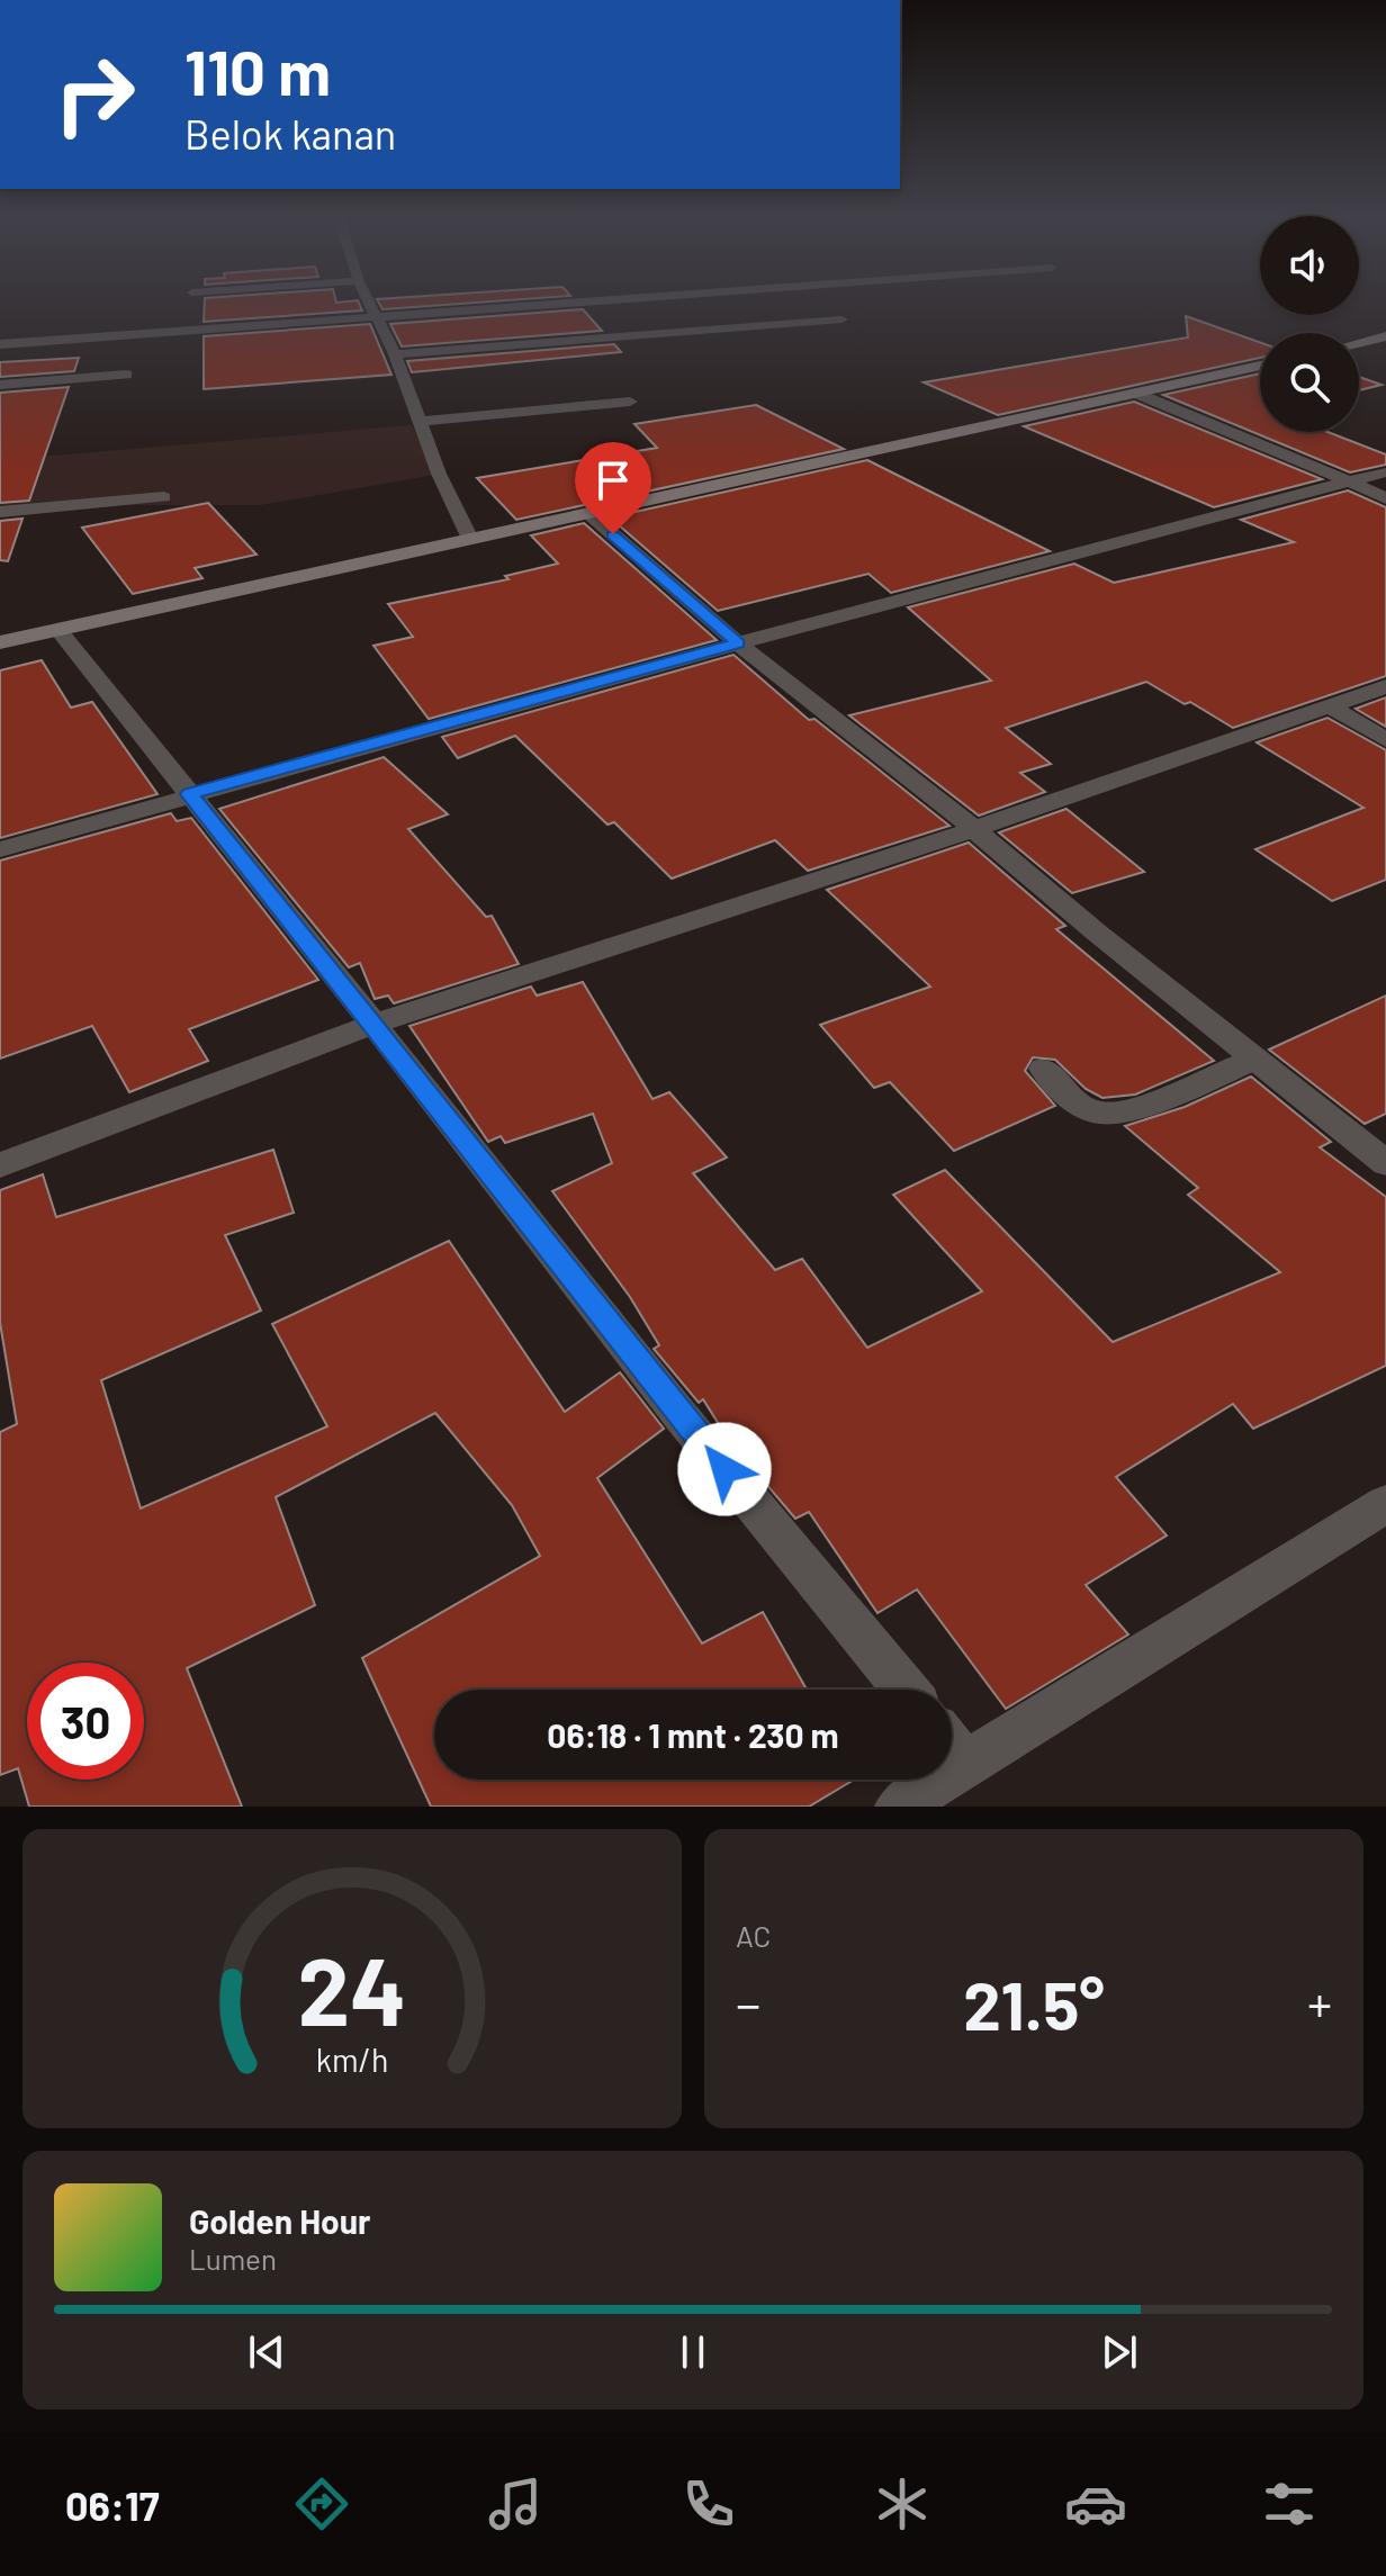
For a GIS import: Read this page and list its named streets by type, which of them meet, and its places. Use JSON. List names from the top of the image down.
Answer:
{
  "page": {
    "turn": ["110 m", "Belok kanan"],
    "limit": "30",
    "trip": "06:18 · 1 mnt · 230 m",
    "tile": "AC",
    "heat": ["−", "21.5°", "+"],
    "song": ["Golden Hour", "Lumen"],
    "tabs": "06:17",
    "gauge": ["24", "km/h"]
  }
}
